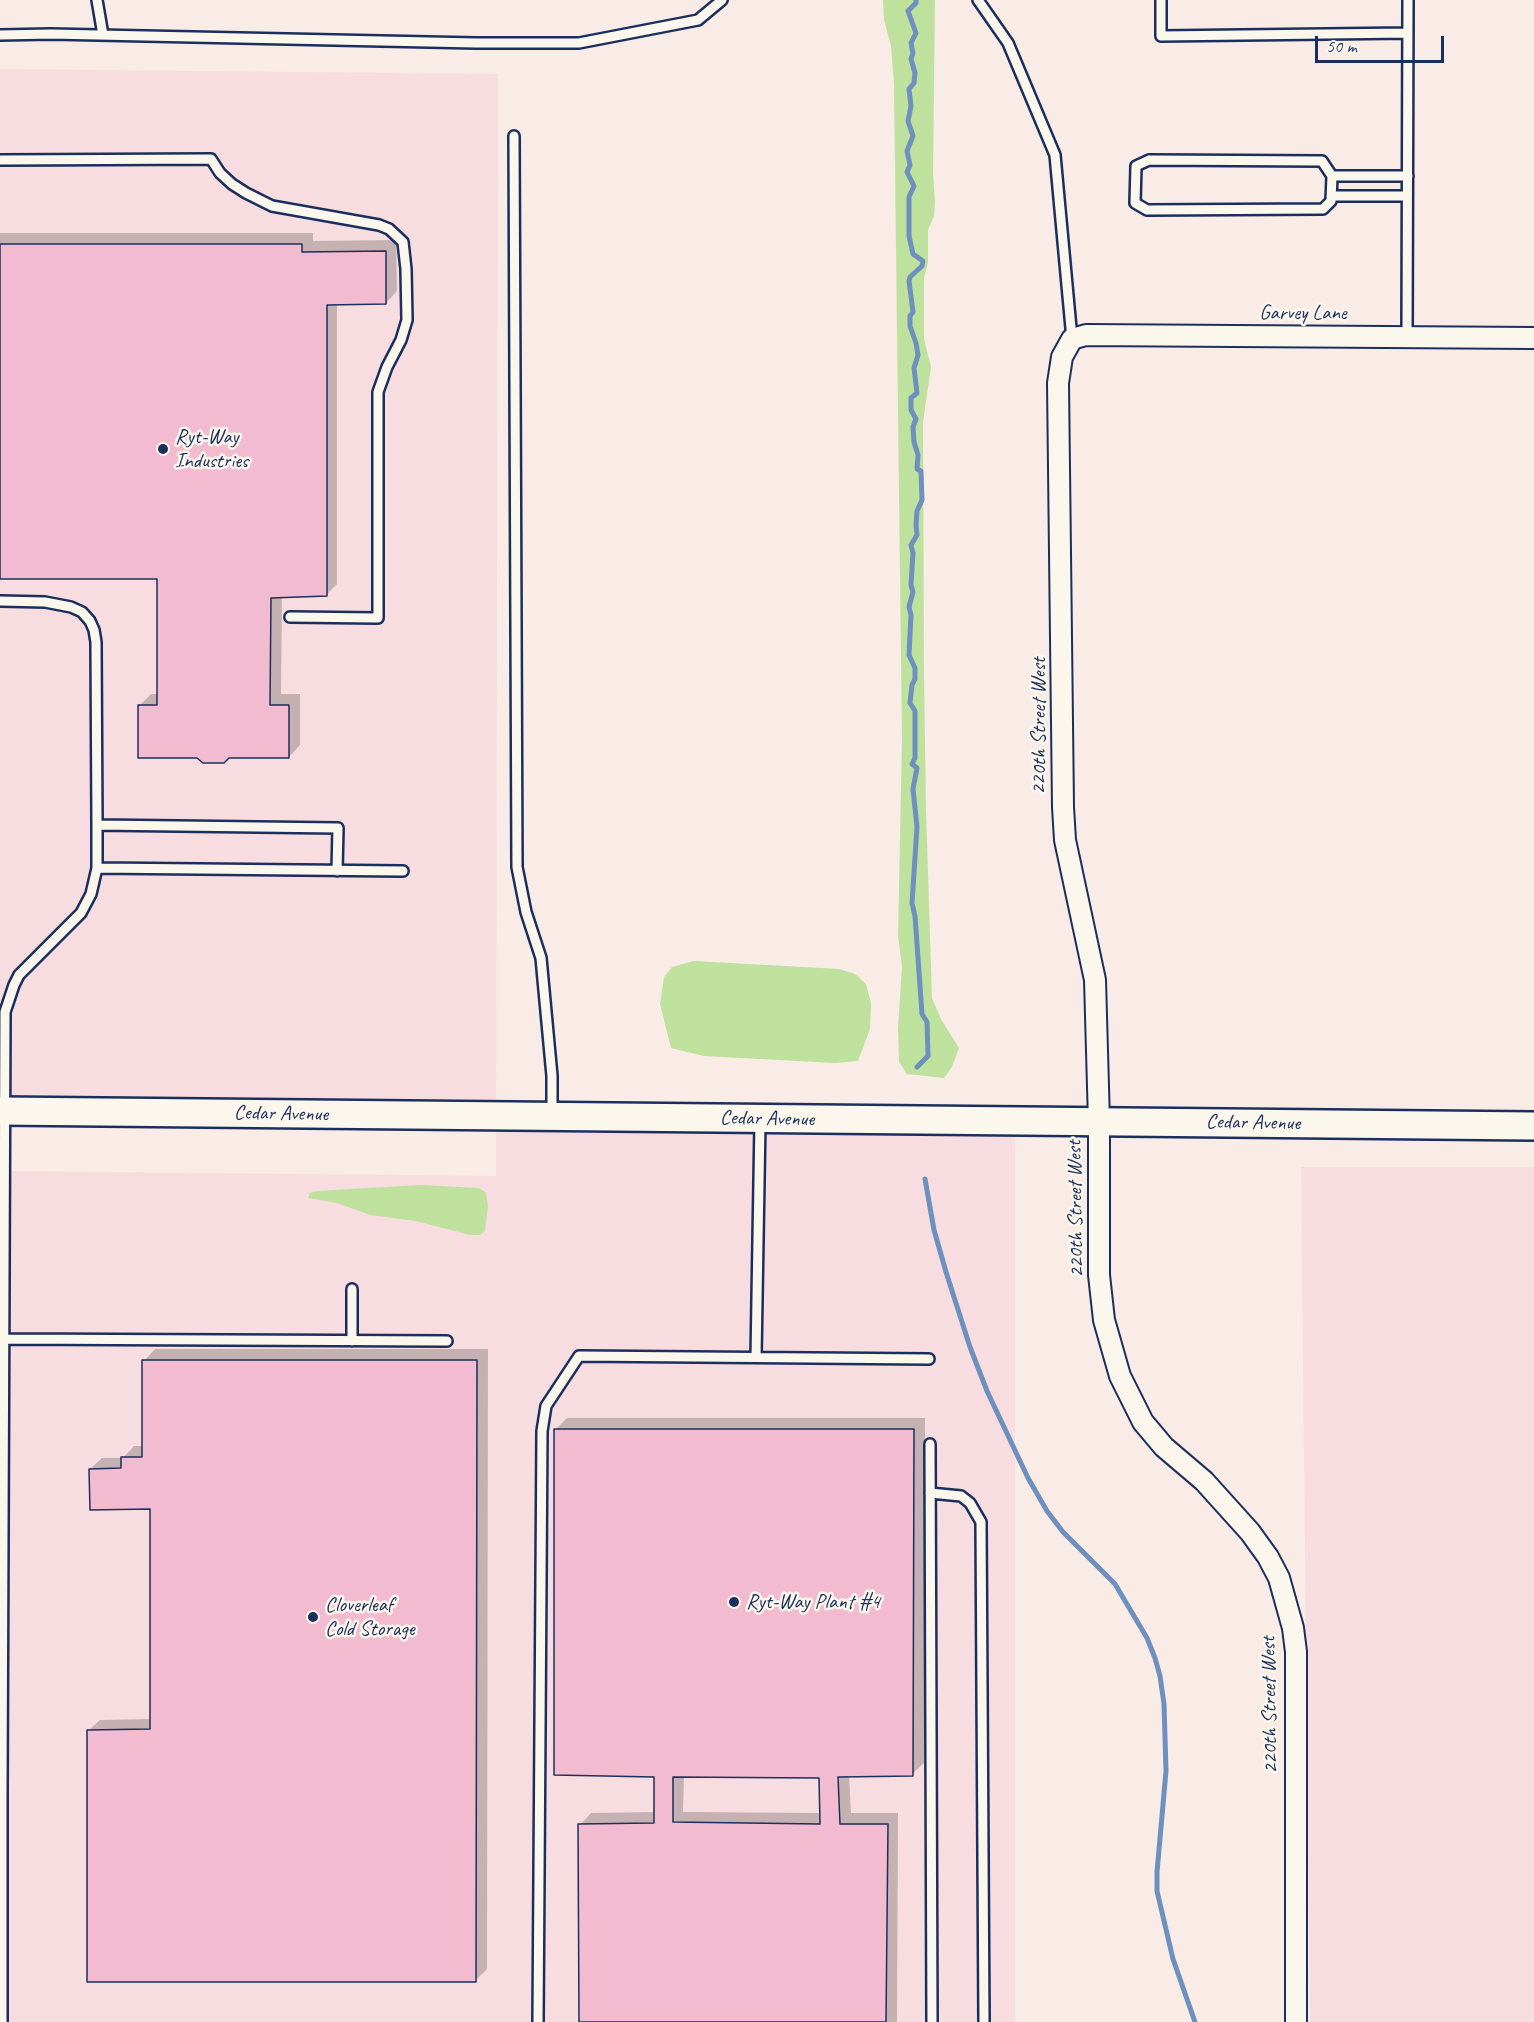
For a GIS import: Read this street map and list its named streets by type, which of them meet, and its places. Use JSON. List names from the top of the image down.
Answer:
{
  "streets": {
    "main road": ["Cedar Avenue"],
    "street": ["Garvey Lane", "220th Street West"]
  },
  "crossings": [
    ["Garvey Lane", "220th Street West"],
    ["220th Street West", "Cedar Avenue"]
  ],
  "places": ["Ryt-Way Industries", "Ryt-Way Plant #4", "Cloverleaf Cold Storage"],
  "scale_bar": "50 m"
}
